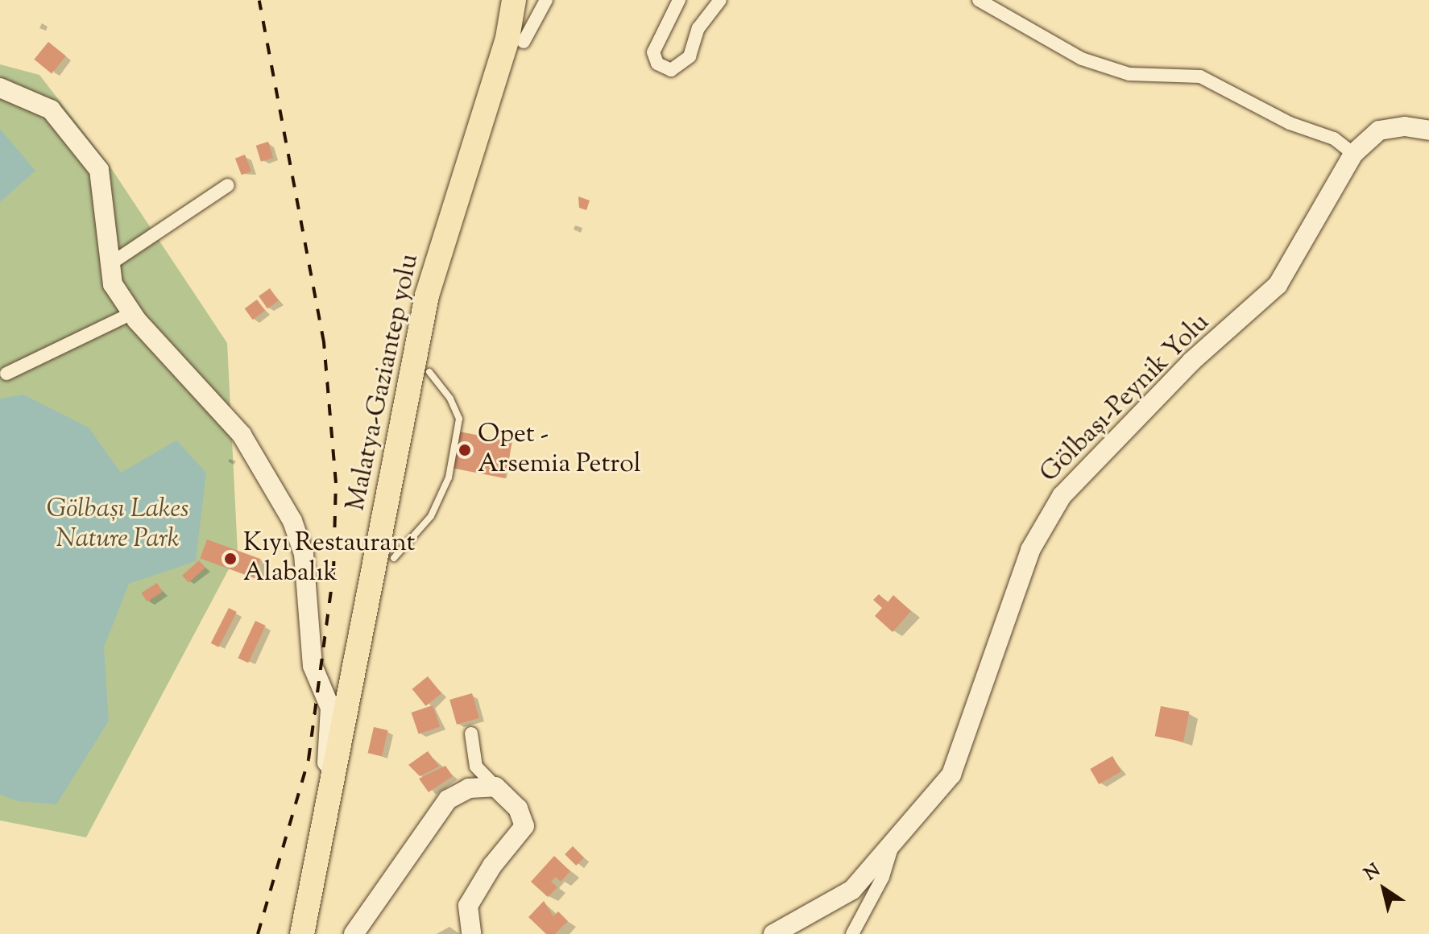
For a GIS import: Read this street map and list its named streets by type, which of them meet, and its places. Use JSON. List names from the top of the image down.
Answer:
{
  "streets": {
    "highway": ["Malatya-Gaziantep yolu"],
    "street": ["Gölbaşı-Peynik Yolu"]
  },
  "parks": ["Gölbaşı Lakes Nature Park"],
  "places": ["Opet - Arsemia Petrol", "Kıyı Restaurant Alabalık"],
  "north": "top left"
}
